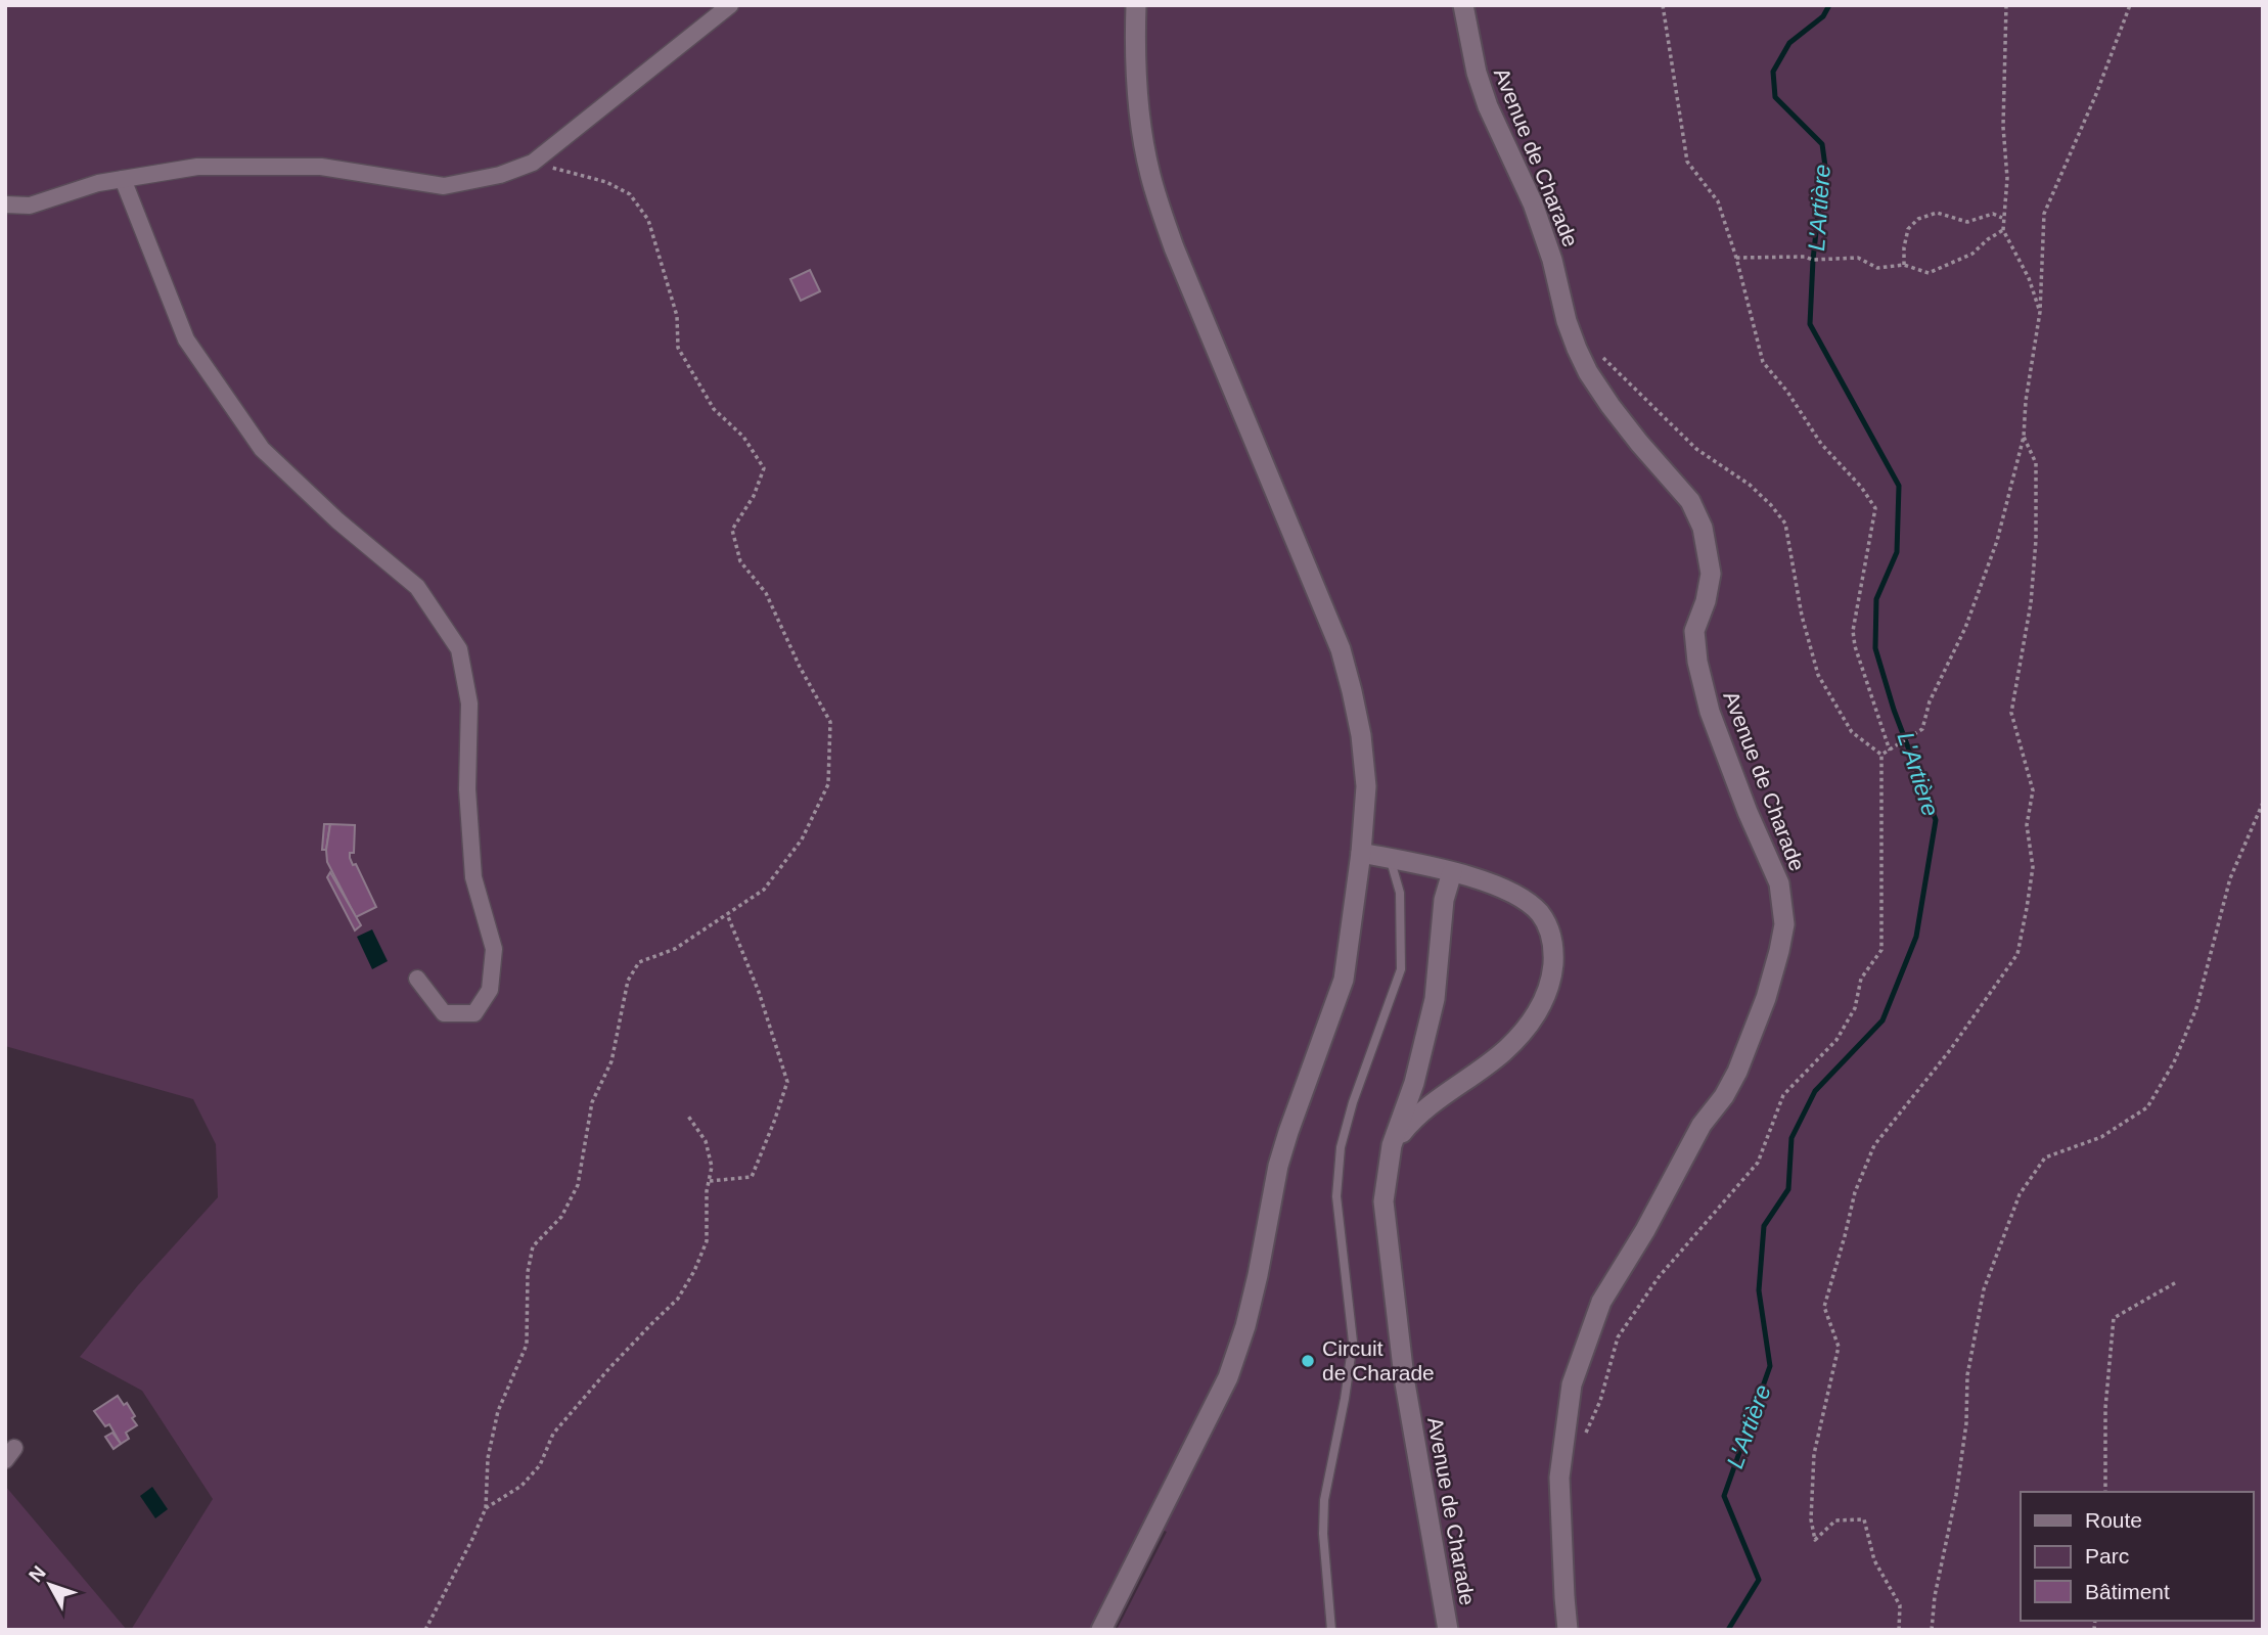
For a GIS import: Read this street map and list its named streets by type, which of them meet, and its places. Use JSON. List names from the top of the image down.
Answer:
{
  "streets": {
    "street": ["Avenue de Charade"]
  },
  "water": ["L'Artière"],
  "places": ["Circuit de Charade"],
  "legend": ["Route", "Parc", "Bâtiment"],
  "north": "top left"
}
